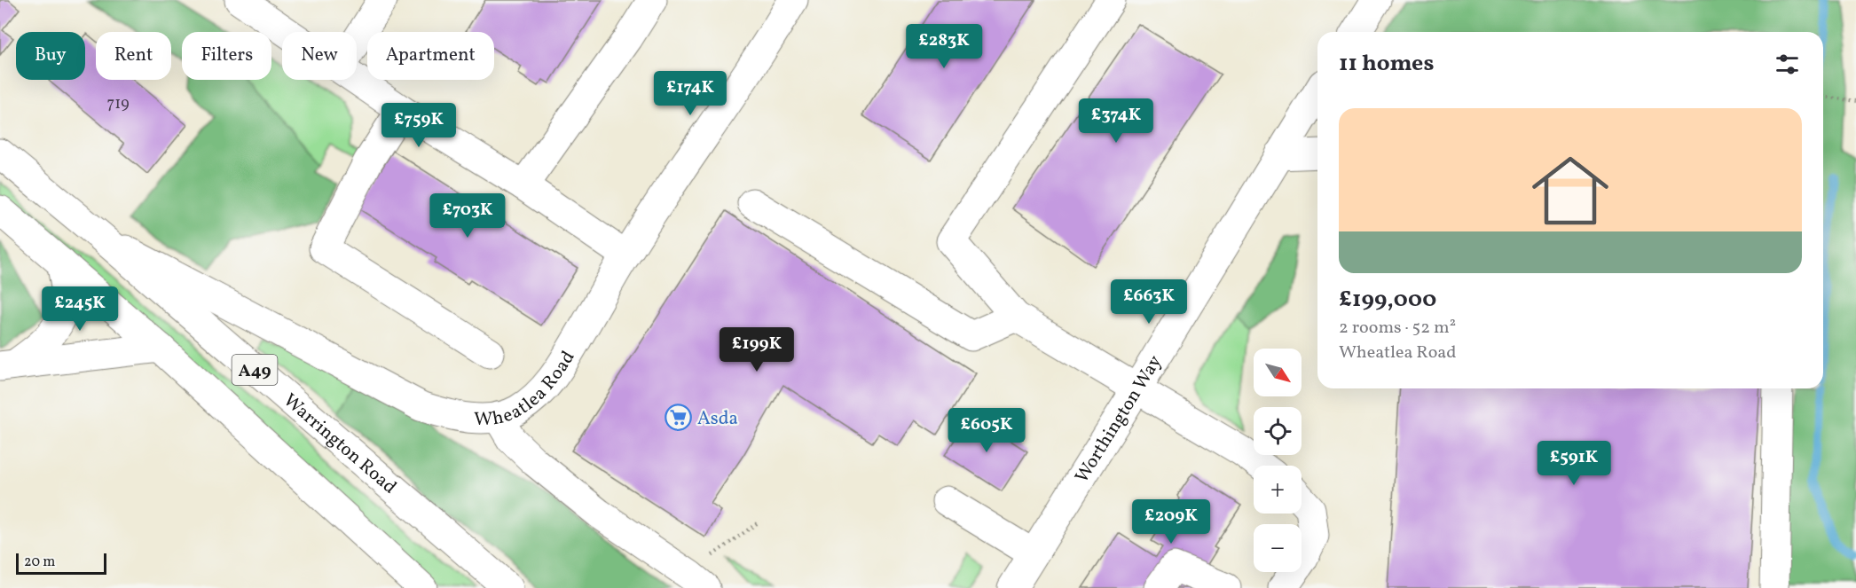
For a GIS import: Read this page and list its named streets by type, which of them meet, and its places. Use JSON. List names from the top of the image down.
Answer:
{
  "streets": {
    "main road": [
      "A49",
      "Wheatlea Road",
      "Worthington Way",
      "Warrington Road"
    ]
  },
  "crossings": [
    ["Wheatlea Road", "Warrington Road"]
  ],
  "places": {
    "supermarket": ["Asda"]
  },
  "house_numbers": ["719"],
  "scale_bar": "20 m",
  "north": "bottom right",
  "page": {
    "price": [
      "£283K",
      "£174K",
      "£374K",
      "£759K",
      "£703K",
      "£663K",
      "£245K",
      "£199K",
      "£605K",
      "£591K",
      "£209K"
    ],
    "chip": [
      "Buy",
      "Rent",
      "Filters",
      "New",
      "Apartment"
    ],
    "heading": "11 homes",
    "list": [
      {
        "name": "£199,000",
        "note": "2 rooms · 52 m² · Wheatlea Road"
      }
    ],
    "map_buttons": ["+", "−"],
    "scale": "20 m"
  }
}
